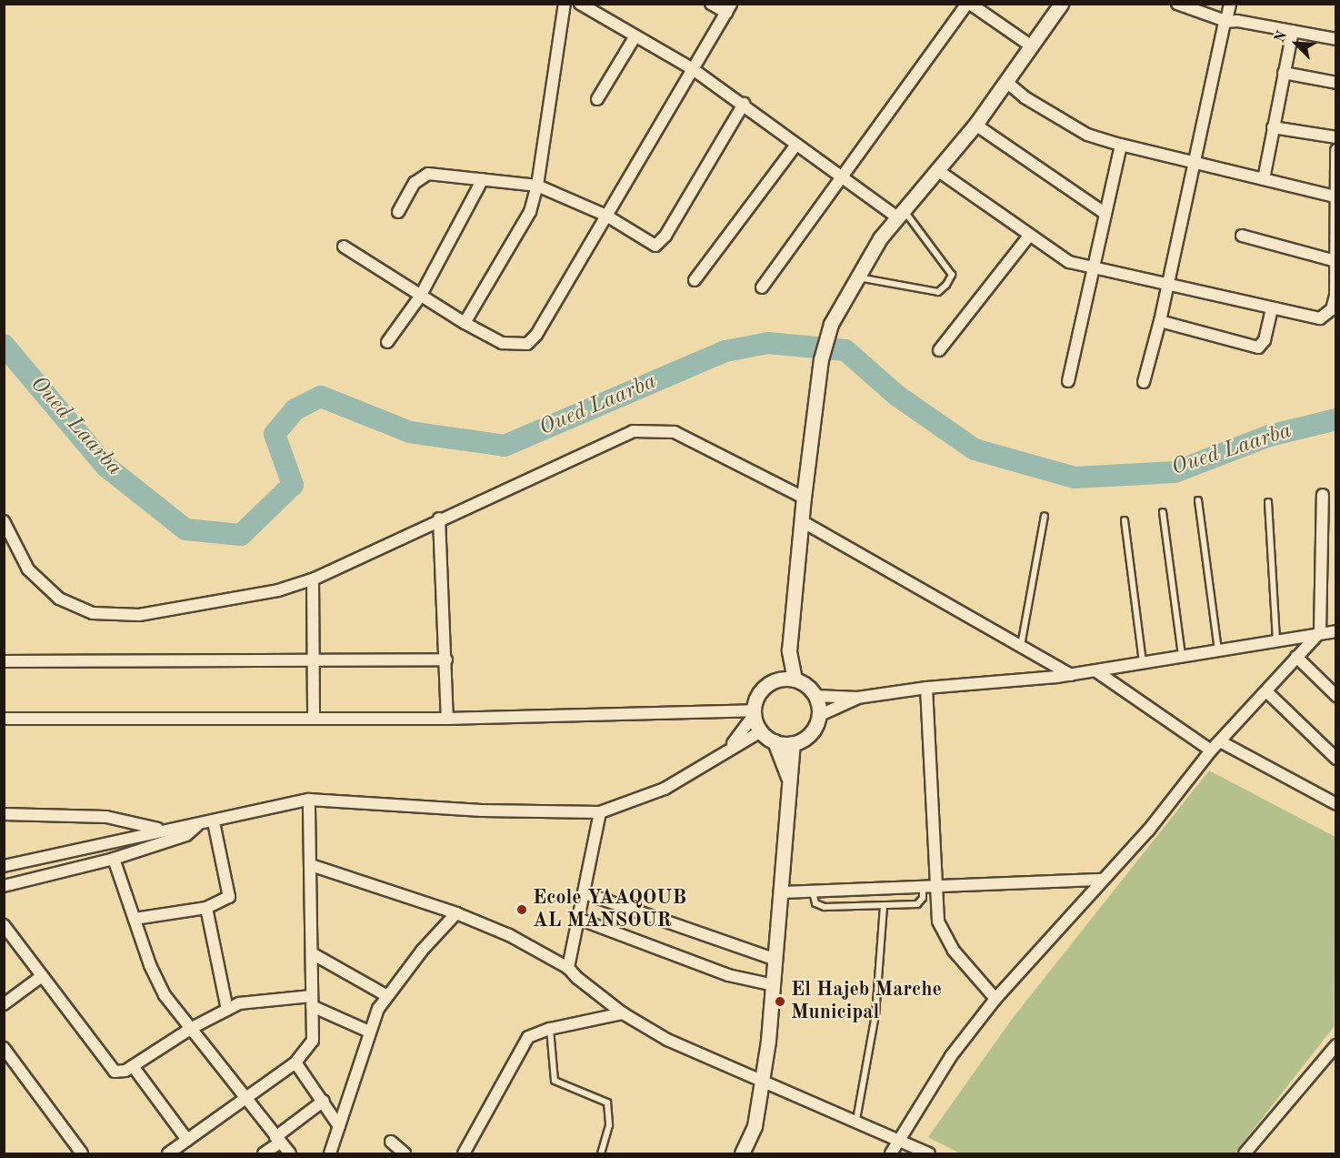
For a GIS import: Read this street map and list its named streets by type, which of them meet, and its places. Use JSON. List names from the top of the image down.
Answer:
{
  "water": ["Oued Laarba"],
  "places": ["Ecole YAAQOUB AL MANSOUR", "El Hajeb Marche Municipal"],
  "north": "top left"
}
